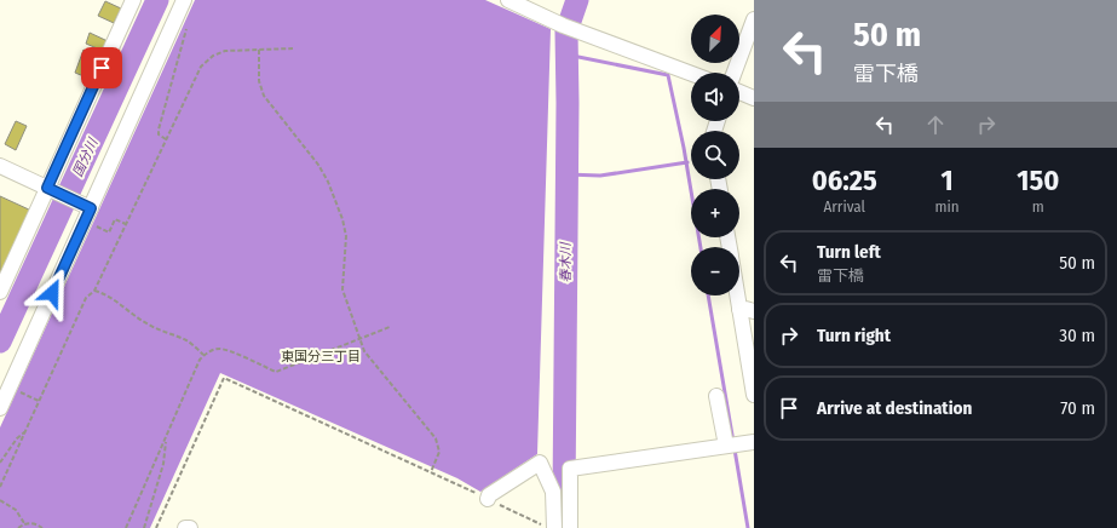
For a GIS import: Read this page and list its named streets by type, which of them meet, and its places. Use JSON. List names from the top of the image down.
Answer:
{
  "districts": ["東国分三丁目"],
  "water": ["国分川", "春木川"],
  "north": "top right",
  "page": {
    "turn": ["50 m", "雷下橋"],
    "map_buttons": ["+", "−"],
    "eta": [
      "06:25",
      "Arrival",
      "1",
      "min",
      "150",
      "m"
    ],
    "list": [
      {
        "name": "Turn left",
        "note": "雷下橋",
        "value": "50 m"
      },
      {
        "name": "Turn right",
        "value": "30 m"
      },
      {
        "name": "Arrive at destination",
        "value": "70 m"
      }
    ]
  }
}
